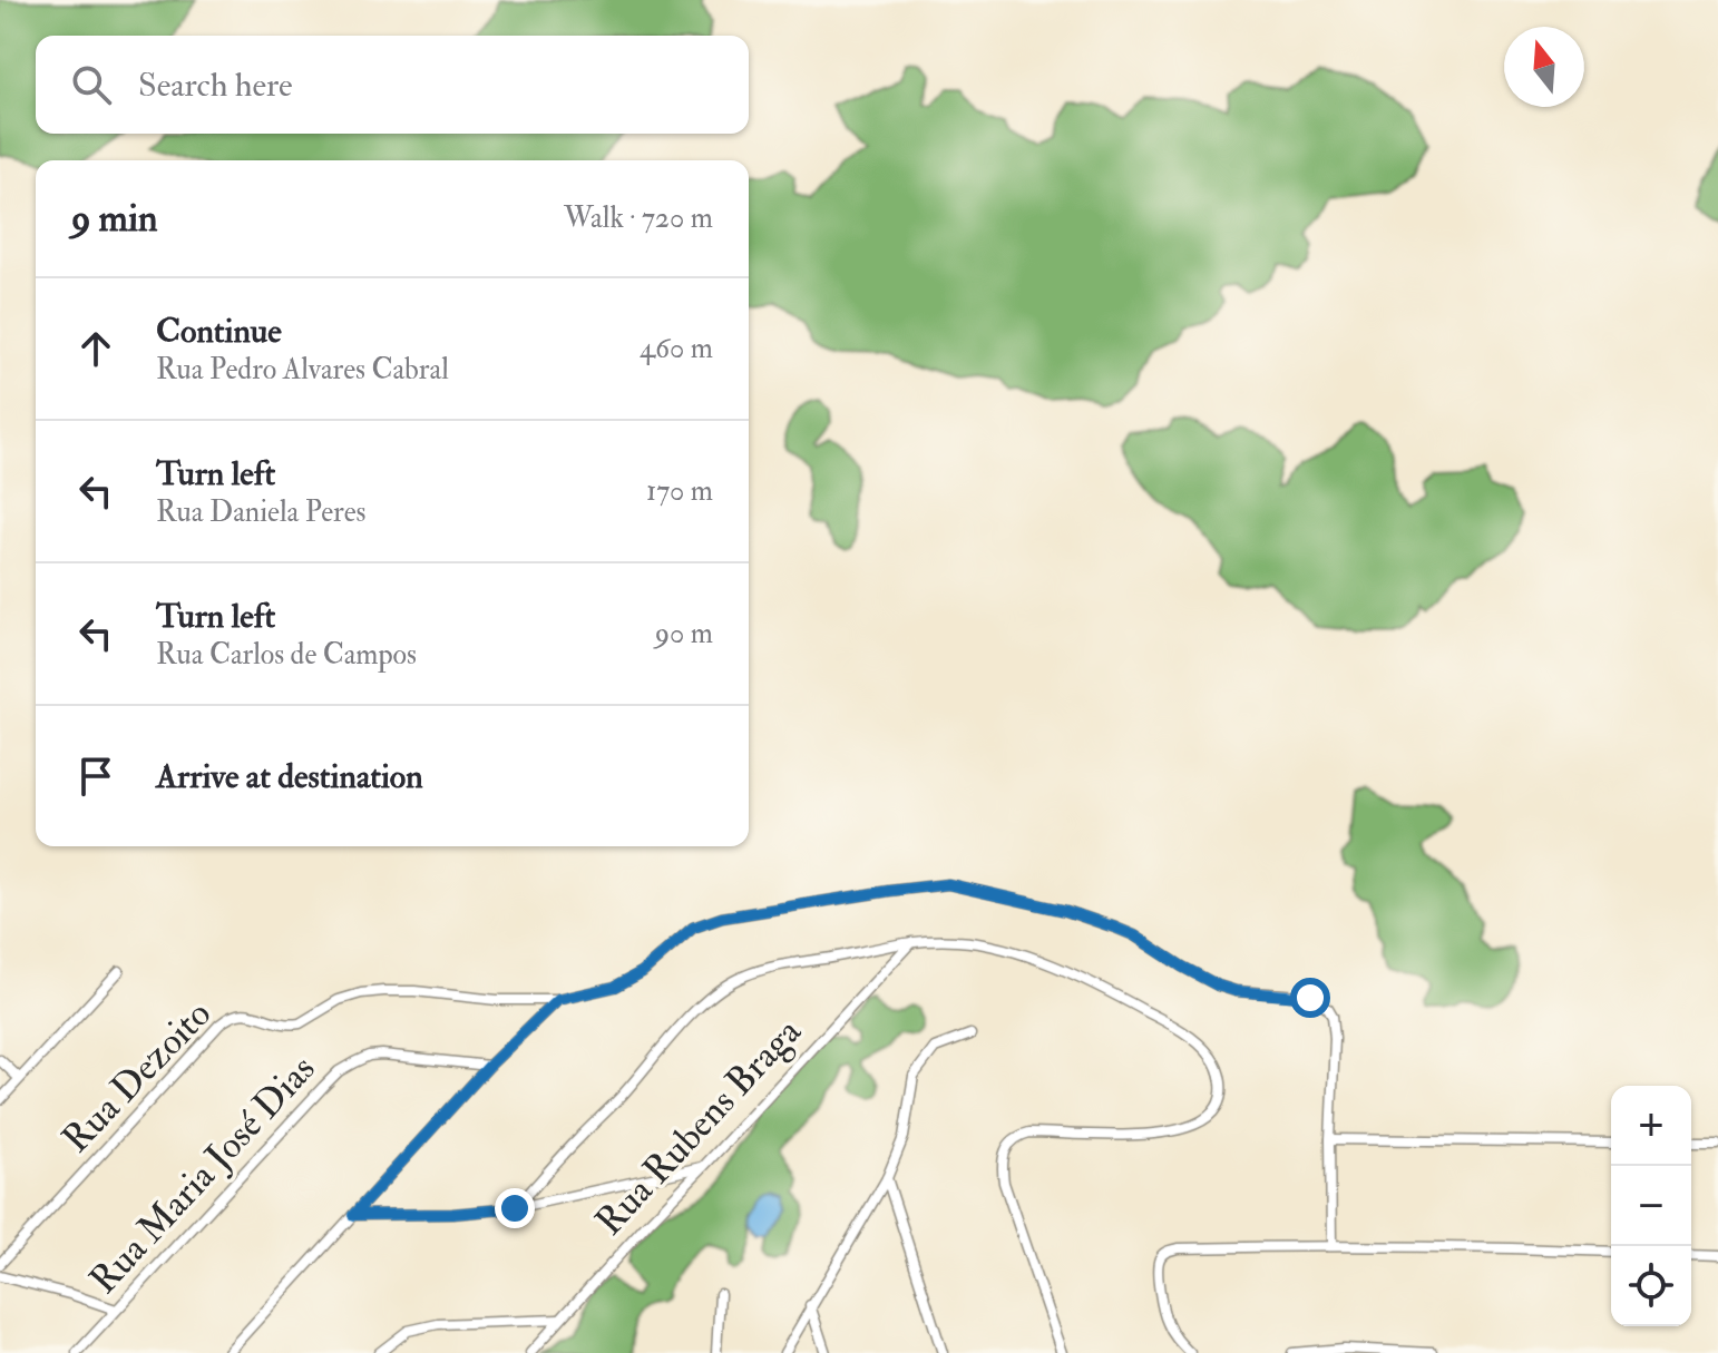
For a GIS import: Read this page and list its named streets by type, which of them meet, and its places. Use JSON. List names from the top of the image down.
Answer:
{
  "streets": {
    "street": ["Rua Dezoito", "Rua Rubens Braga", "Rua Maria José Dias"]
  },
  "north": "top",
  "page": {
    "search": "Search here",
    "heading": ["9 min", "Walk · 720 m"],
    "list": [
      ["Continue", "Rua Pedro Alvares Cabral", "460 m"],
      ["Turn left", "Rua Daniela Peres", "170 m"],
      ["Turn left", "Rua Carlos de Campos", "90 m"],
      "Arrive at destination"
    ],
    "map_buttons": ["+", "−"]
  }
}
